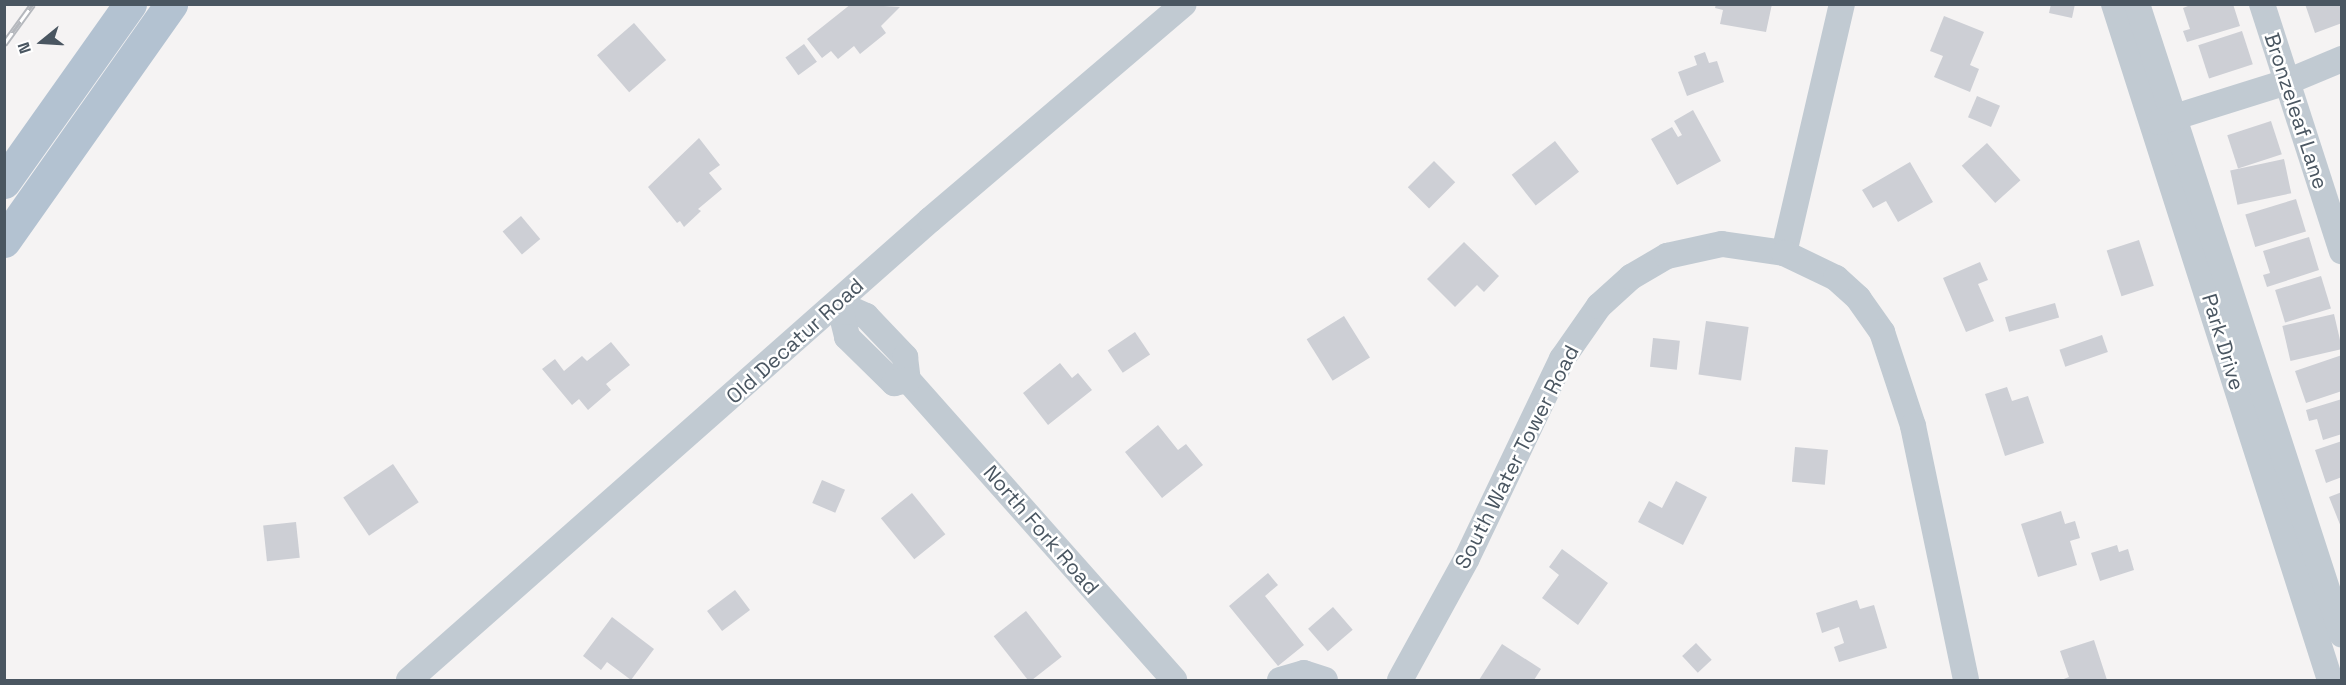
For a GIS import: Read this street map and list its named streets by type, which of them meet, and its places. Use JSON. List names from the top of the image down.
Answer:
{
  "streets": {
    "street": [
      "Bronzeleaf Lane",
      "Old Decatur Road",
      "Park Drive",
      "South Water Tower Road",
      "North Fork Road"
    ]
  },
  "crossings": [
    ["Old Decatur Road", "North Fork Road"]
  ],
  "north": "left"
}
